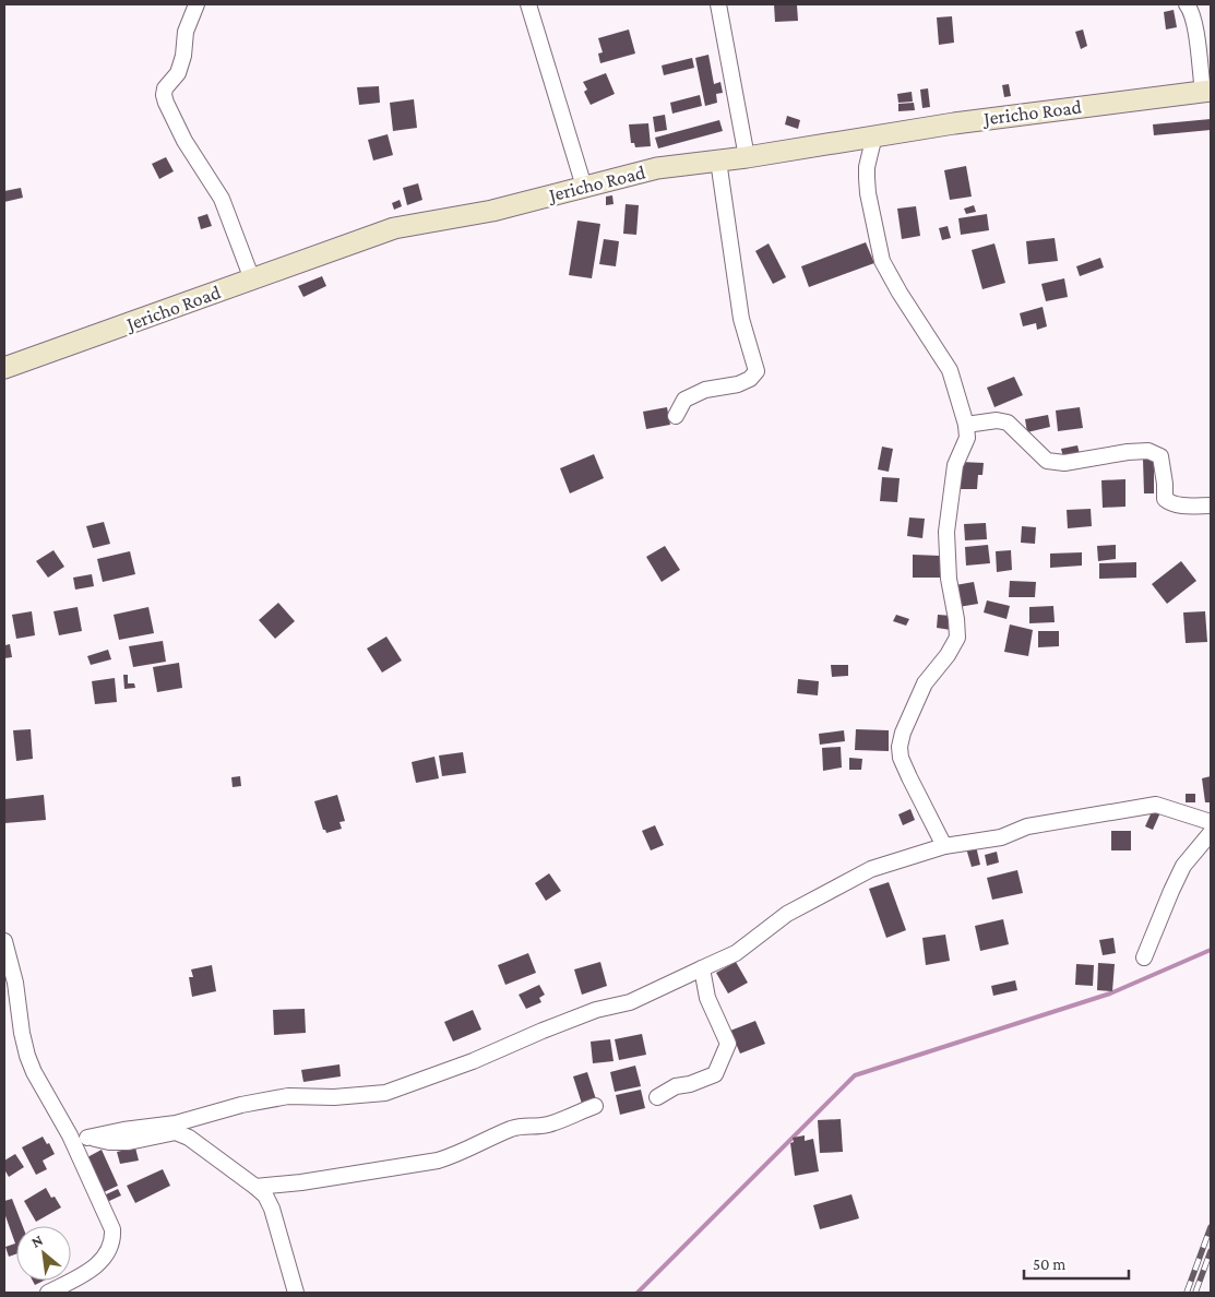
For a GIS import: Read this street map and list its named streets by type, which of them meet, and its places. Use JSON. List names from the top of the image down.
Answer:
{
  "streets": {
    "street": ["Jericho Road"]
  },
  "scale_bar": "50 m",
  "north": "top left"
}
